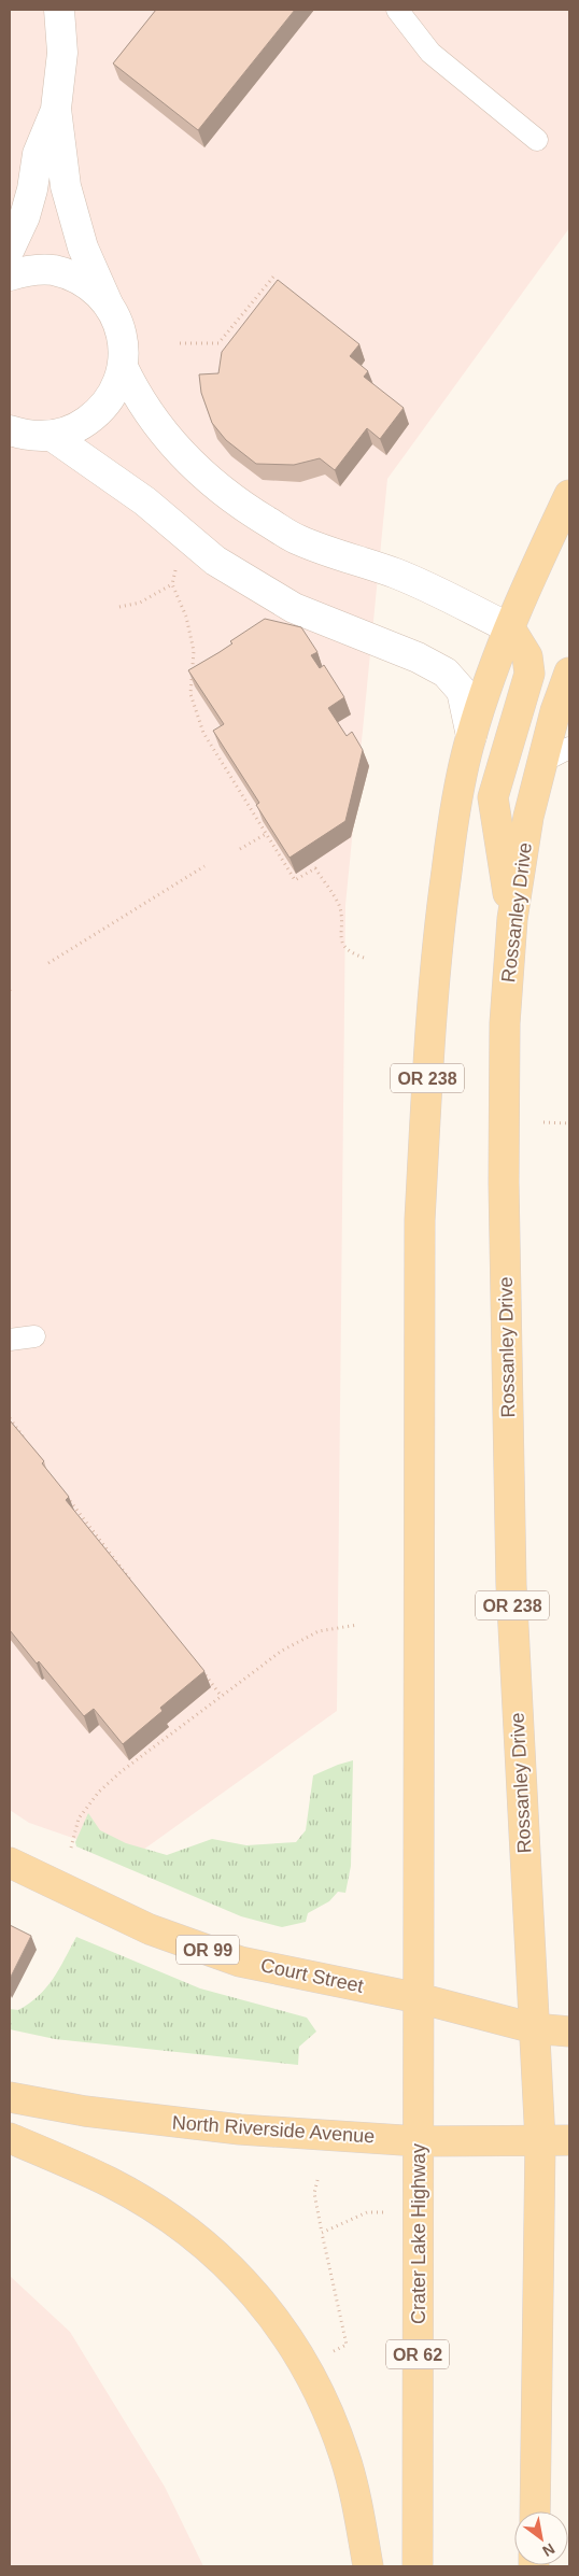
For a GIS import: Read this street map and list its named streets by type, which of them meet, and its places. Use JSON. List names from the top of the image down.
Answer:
{
  "streets": {
    "main road": [
      "Rossanley Drive",
      "OR 238",
      "OR 99",
      "Court Street",
      "North Riverside Avenue",
      "Crater Lake Highway",
      "OR 62"
    ]
  },
  "crossings": [
    ["Rossanley Drive", "OR 99"],
    ["Rossanley Drive", "Court Street"],
    ["OR 238", "Court Street"],
    ["OR 238", "Crater Lake Highway"],
    ["OR 99", "Court Street"],
    ["Court Street", "Crater Lake Highway"],
    ["North Riverside Avenue", "Crater Lake Highway"]
  ],
  "north": "bottom right"
}
